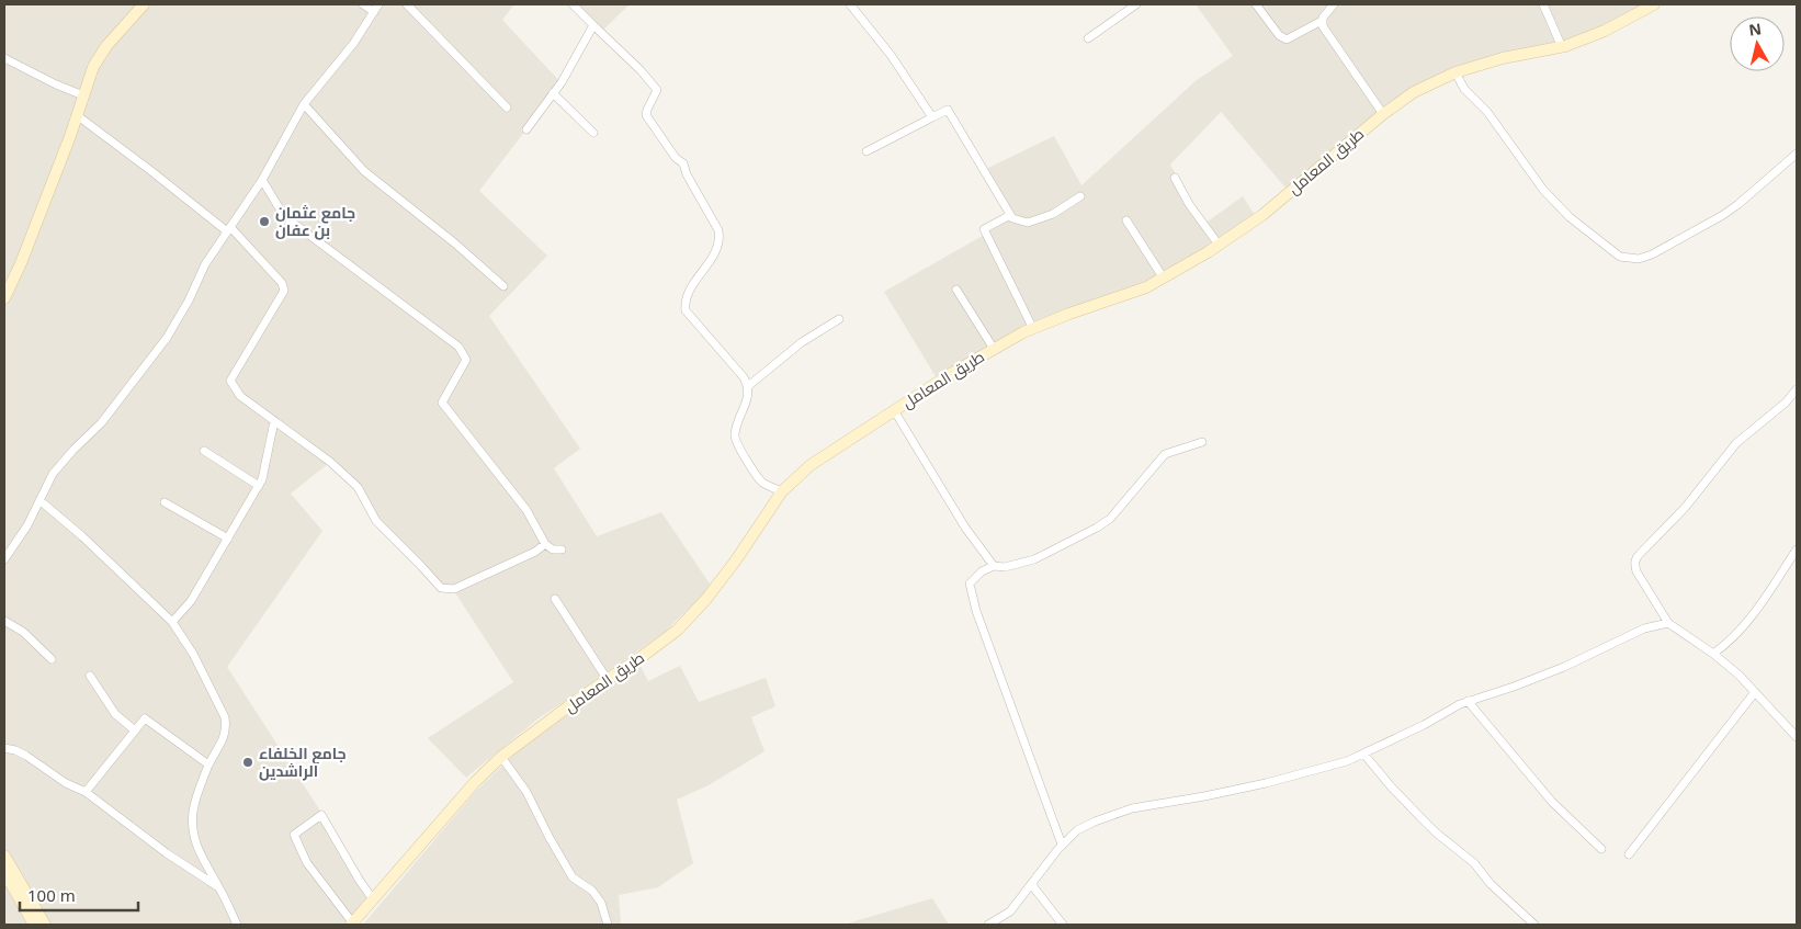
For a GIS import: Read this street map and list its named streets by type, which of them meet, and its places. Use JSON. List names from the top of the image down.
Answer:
{
  "streets": {
    "main road": ["طريق المعامل"]
  },
  "places": ["جامع عثمان بن عفان", "جامع الخلفاء الراشدين"],
  "scale_bar": "100 m",
  "north": "top"
}
